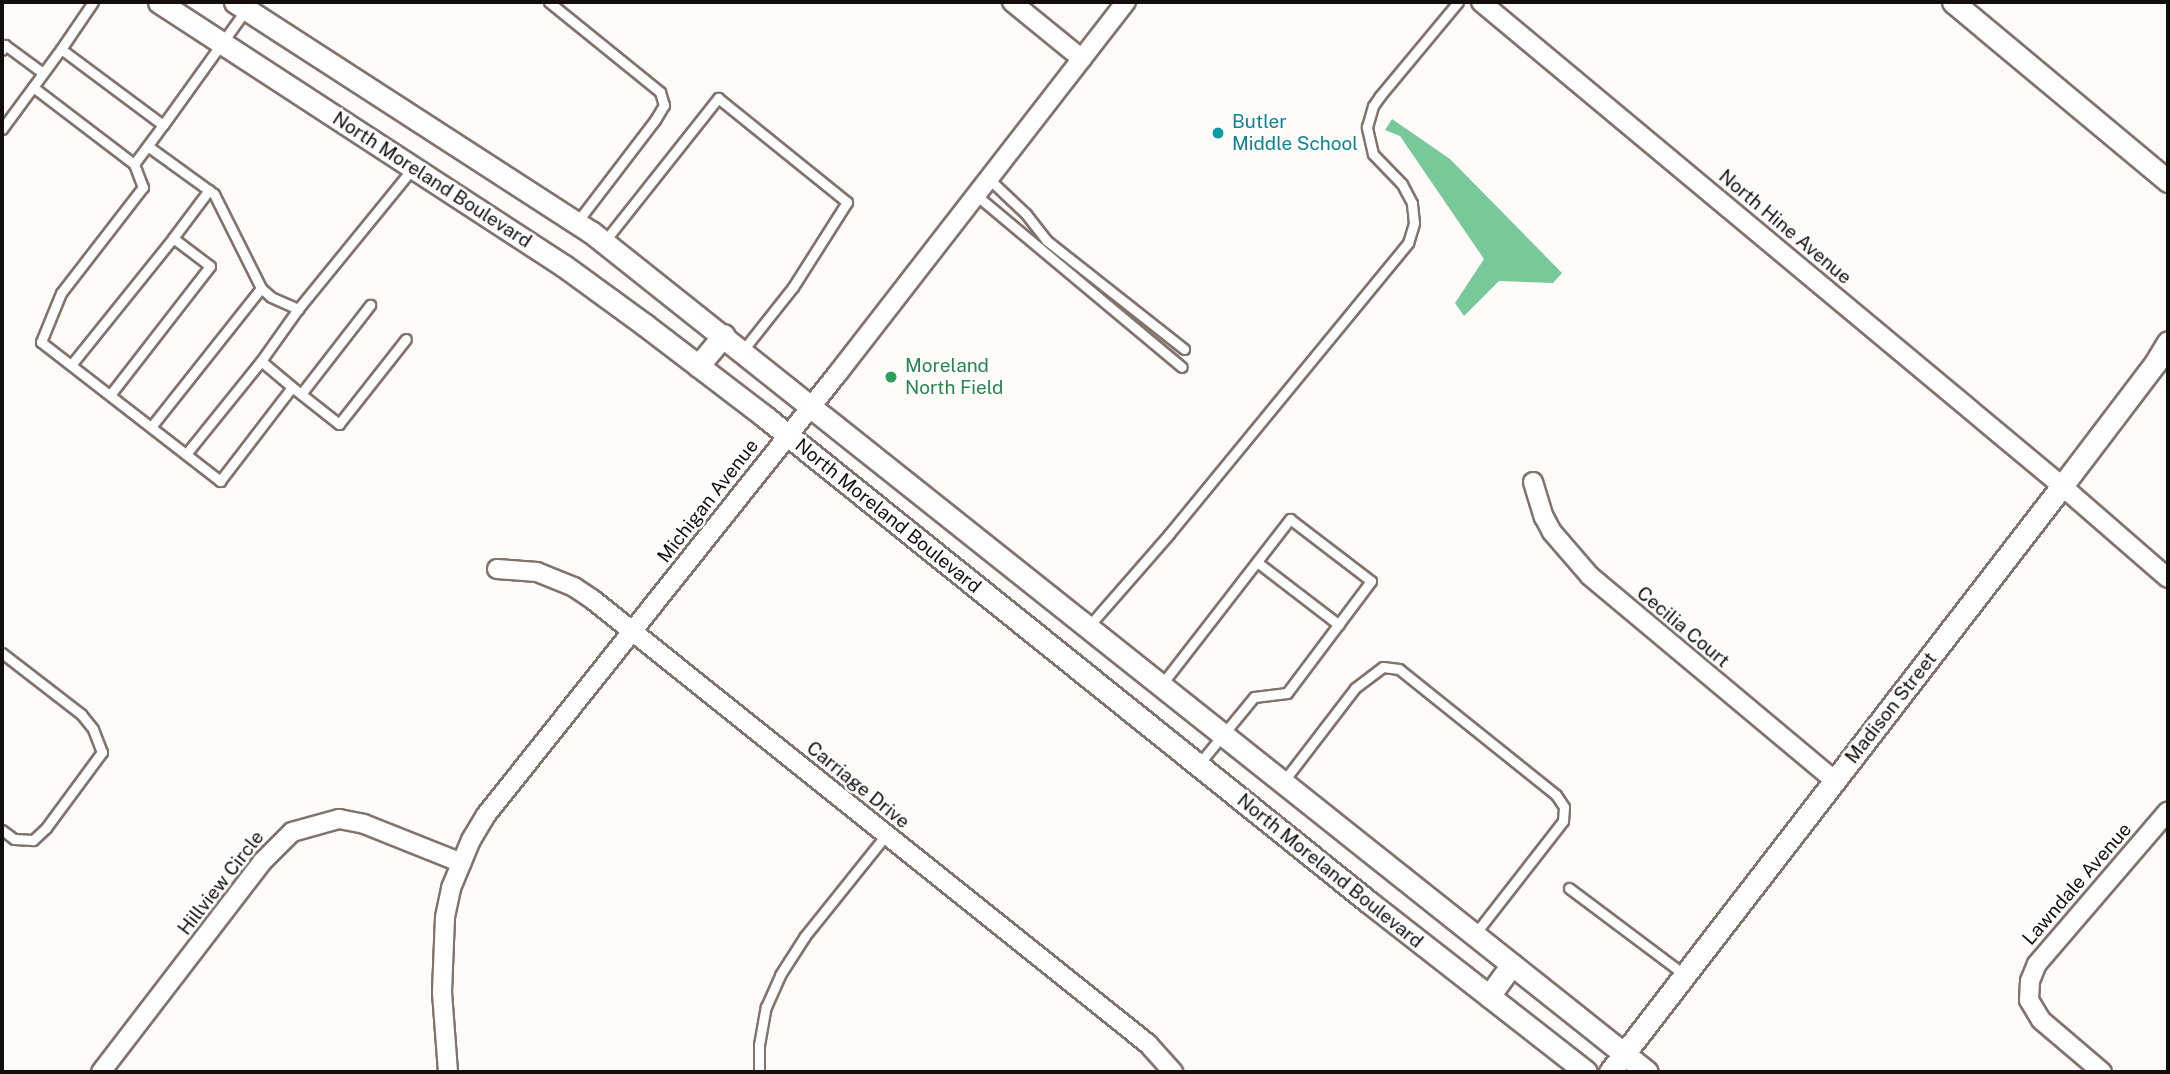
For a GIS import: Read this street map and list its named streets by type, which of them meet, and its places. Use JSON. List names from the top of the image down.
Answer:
{
  "streets": {
    "street": [
      "North Moreland Boulevard",
      "North Hine Avenue",
      "Michigan Avenue",
      "Cecilia Court",
      "Madison Street",
      "Carriage Drive",
      "Hillview Circle",
      "Lawndale Avenue"
    ]
  },
  "crossings": [
    ["North Moreland Boulevard", "Michigan Avenue"],
    ["North Moreland Boulevard", "Madison Street"],
    ["North Hine Avenue", "Madison Street"],
    ["Michigan Avenue", "Carriage Drive"],
    ["Michigan Avenue", "Hillview Circle"],
    ["Cecilia Court", "Madison Street"]
  ],
  "places": ["Butler Middle School", "Moreland North Field"]
}
